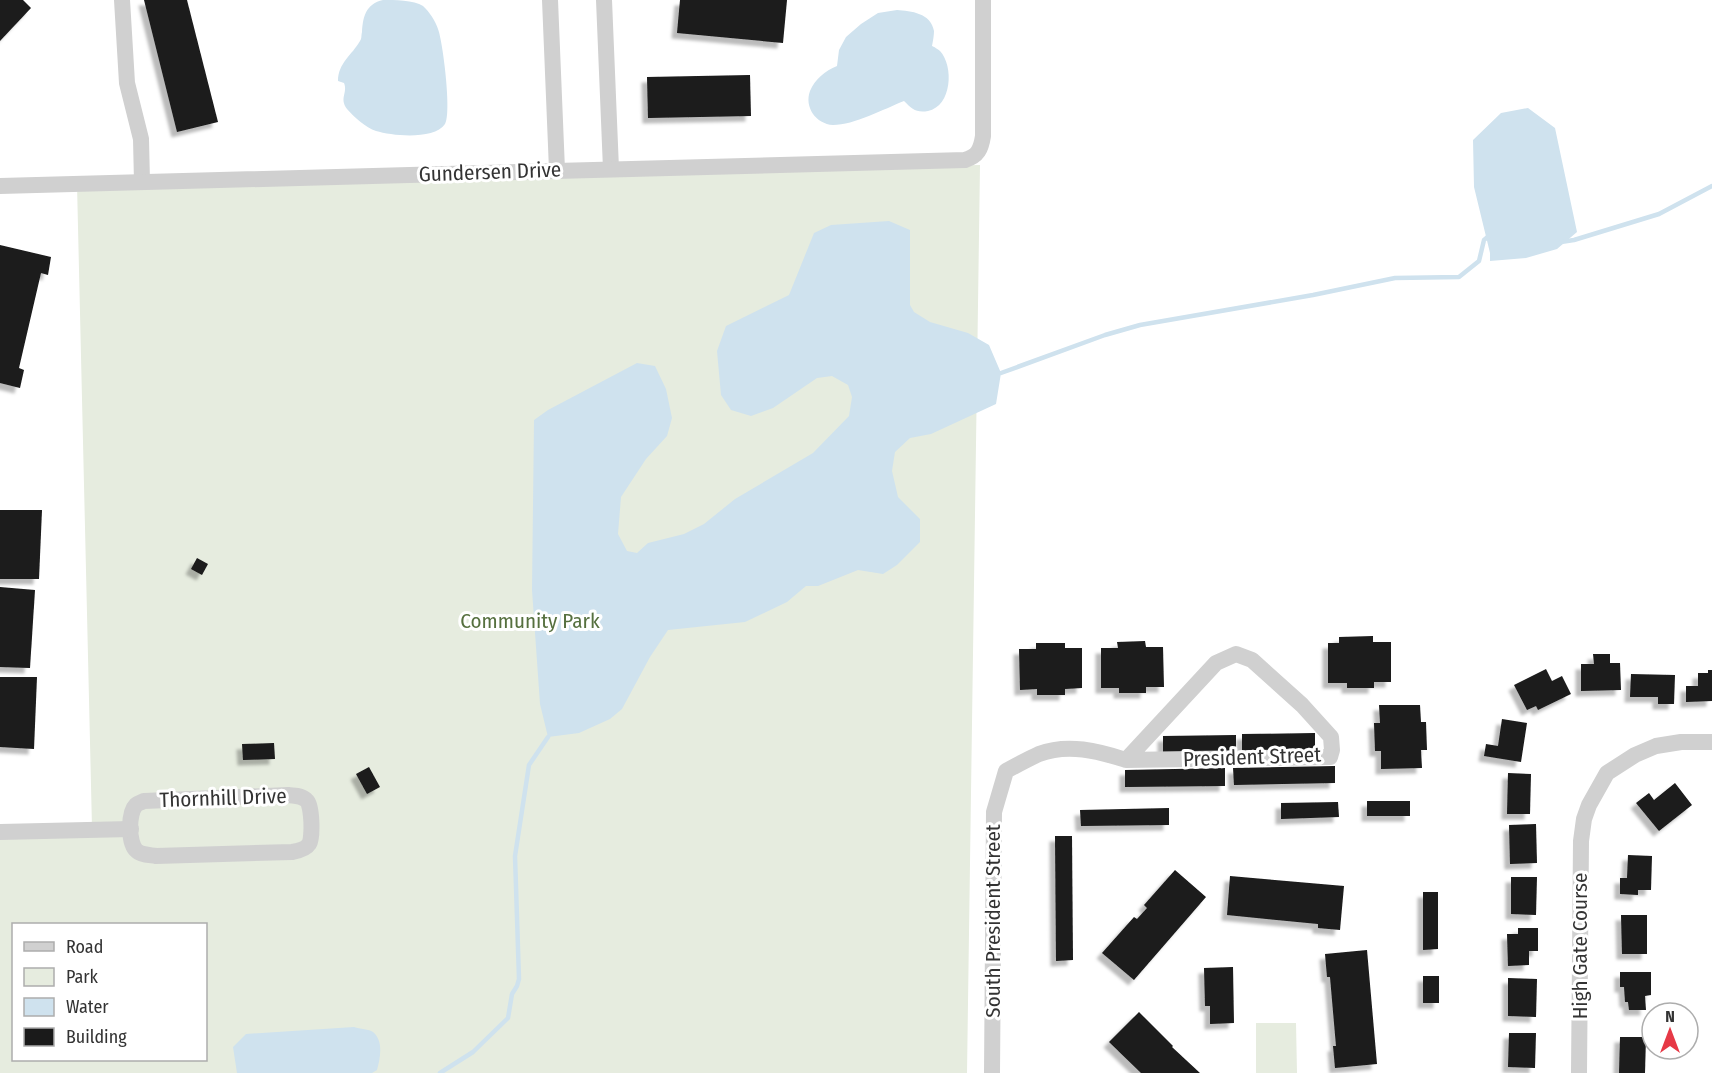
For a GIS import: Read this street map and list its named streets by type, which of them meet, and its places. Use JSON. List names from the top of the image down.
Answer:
{
  "streets": {
    "street": [
      "Gundersen Drive",
      "President Street",
      "Thornhill Drive",
      "South President Street",
      "High Gate Course"
    ]
  },
  "crossings": [
    ["President Street", "South President Street"]
  ],
  "parks": ["Community Park"],
  "legend": [
    "Road",
    "Park",
    "Water",
    "Building"
  ],
  "north": "top"
}
